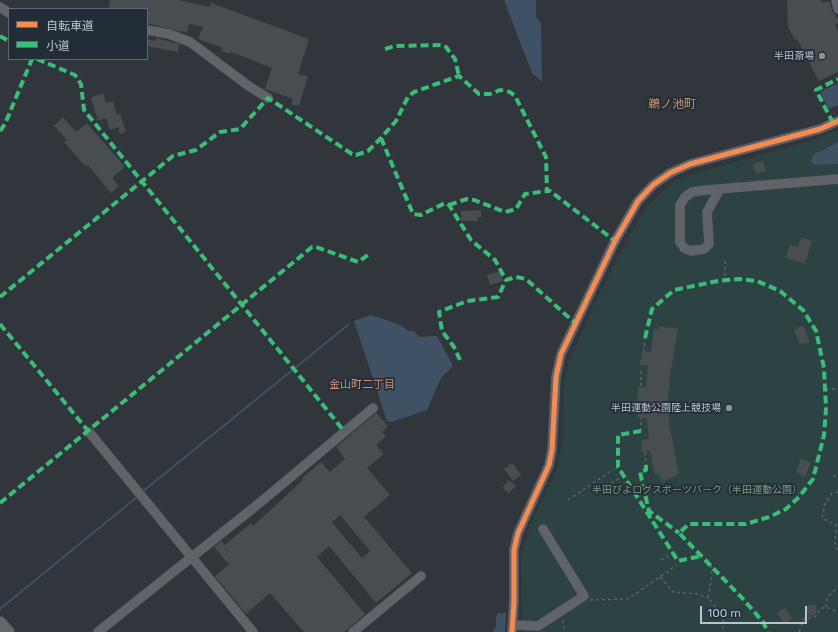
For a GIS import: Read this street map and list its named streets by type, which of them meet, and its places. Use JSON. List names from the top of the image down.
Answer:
{
  "districts": ["鵜ノ池町", "金山町二丁目"],
  "parks": ["半田ぴよログスポーツパーク（半田運動公園）"],
  "places": ["半田斎場", "半田運動公園陸上競技場"],
  "legend": ["自転車道", "小道"],
  "scale_bar": "100 m"
}
